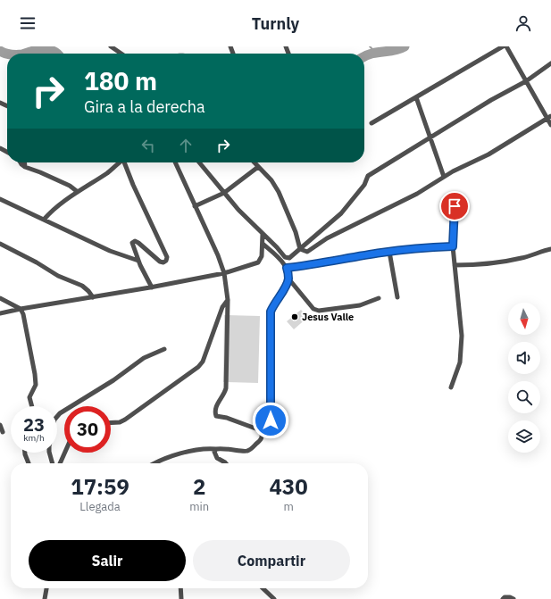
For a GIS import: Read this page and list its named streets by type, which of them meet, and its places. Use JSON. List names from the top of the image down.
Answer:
{
  "places": ["Jesus Valle"],
  "north": "bottom",
  "page": {
    "header": "Turnly",
    "turn": ["180 m", "Gira a la derecha"],
    "speed": "23 km/h",
    "limit": "30",
    "eta": [
      "17:59",
      "Llegada",
      "2",
      "min",
      "430",
      "m"
    ],
    "buttons": ["Salir", "Compartir"]
  }
}
